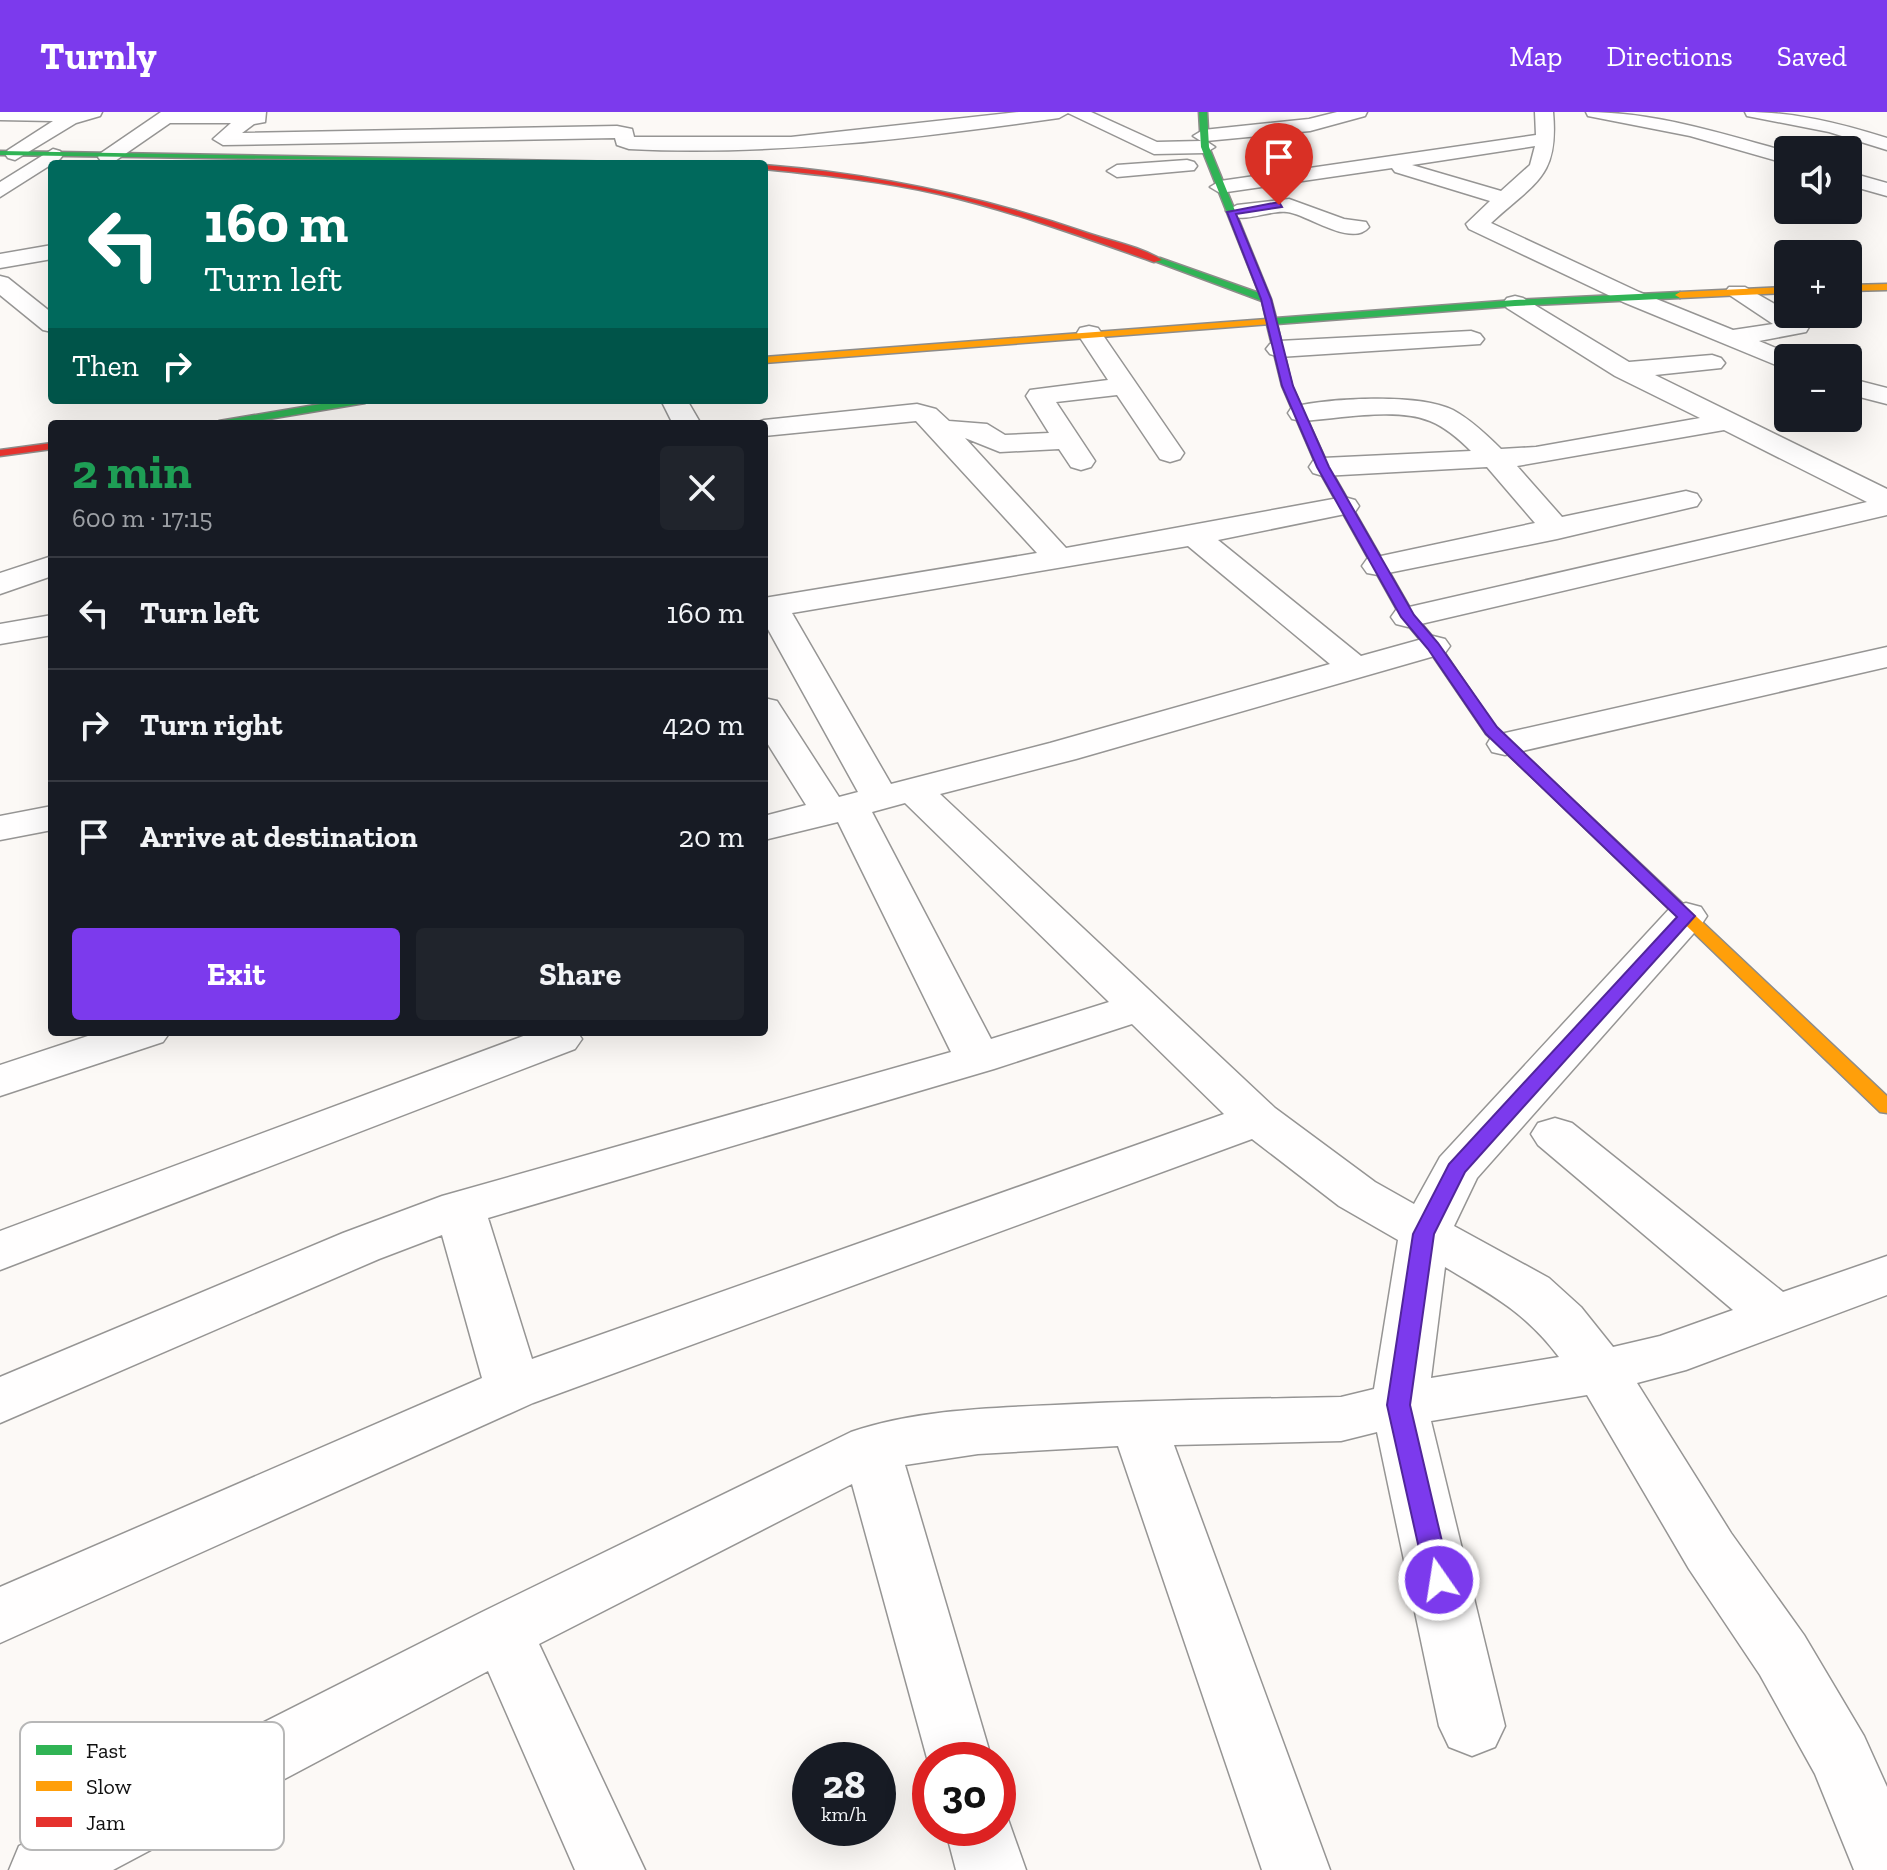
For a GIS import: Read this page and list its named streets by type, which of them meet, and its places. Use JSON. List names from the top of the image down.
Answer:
{
  "legend": ["Fast", "Slow", "Jam"],
  "page": {
    "header": "Turnly",
    "nav": ["Map", "Directions", "Saved"],
    "map_buttons": ["+", "−"],
    "turn": ["160 m", "Turn left"],
    "then": "Then",
    "heading": ["2 min", "600 m · 17:15"],
    "list": [
      {
        "name": "Turn left",
        "value": "160 m"
      },
      {
        "name": "Turn right",
        "value": "420 m"
      },
      {
        "name": "Arrive at destination",
        "value": "20 m"
      }
    ],
    "buttons": ["Exit", "Share"],
    "speed": "28 km/h",
    "limit": "30"
  }
}
